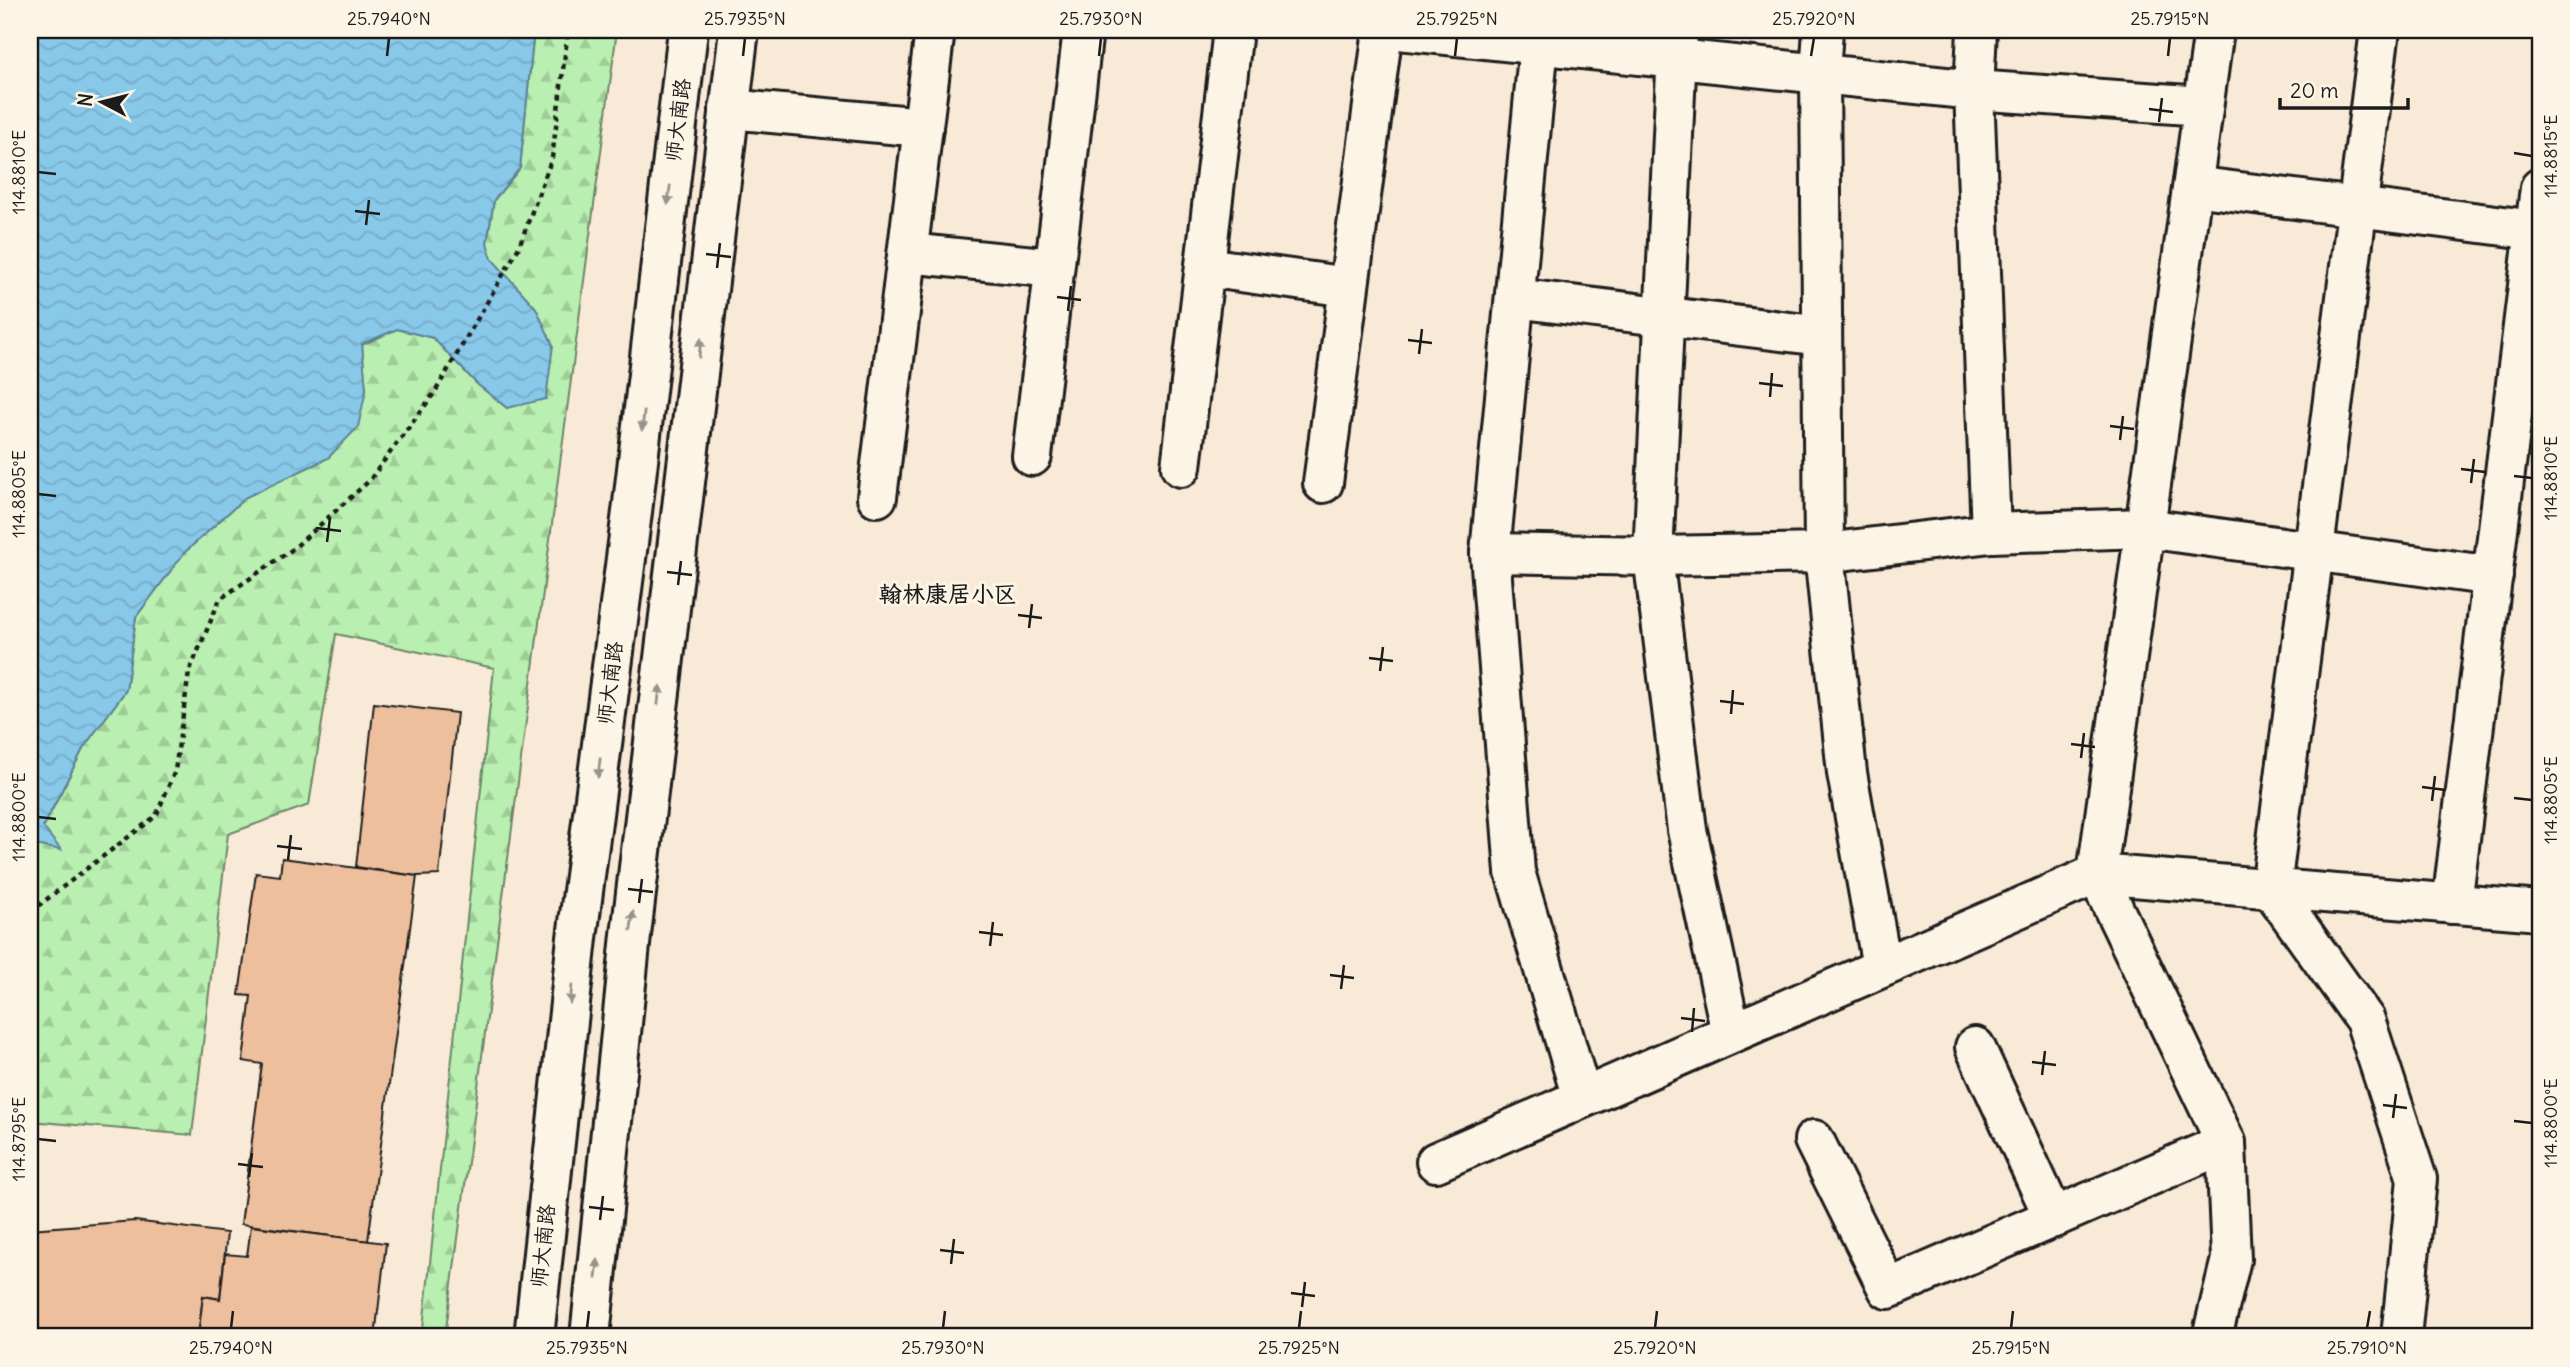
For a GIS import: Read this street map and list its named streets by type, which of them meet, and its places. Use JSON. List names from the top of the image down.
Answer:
{
  "streets": {
    "street": ["师大南路"]
  },
  "districts": ["翰林康居小区"],
  "scale_bar": "20 m",
  "north": "left",
  "coordinates": [
    "25.7940°N",
    "25.7935°N",
    "25.7930°N",
    "25.7925°N",
    "25.7920°N",
    "25.7915°N",
    "114.8815°E",
    "114.8810°E",
    "114.8805°E",
    "114.8800°E",
    "114.8795°E",
    "25.7910°N"
  ]
}
